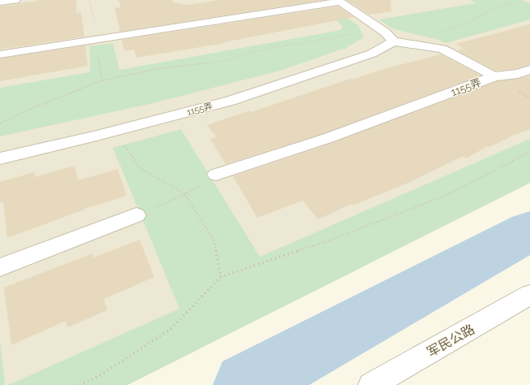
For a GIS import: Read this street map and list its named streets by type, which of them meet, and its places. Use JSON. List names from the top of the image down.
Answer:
{
  "streets": {
    "street": ["1155弄", "军民公路"]
  }
}
